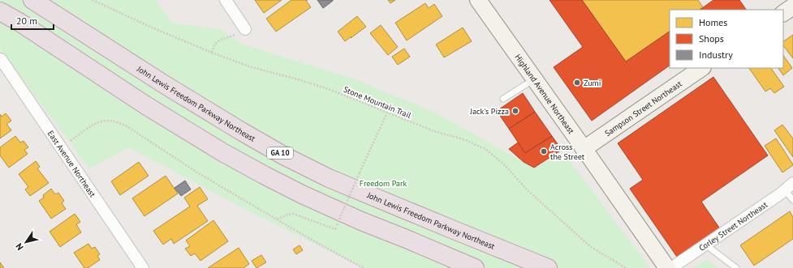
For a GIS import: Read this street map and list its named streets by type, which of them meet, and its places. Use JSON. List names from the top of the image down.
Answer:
{
  "streets": {
    "highway": ["John Lewis Freedom Parkway Northeast", "GA 10"],
    "main road": ["Highland Avenue Northeast", "Sampson Street Northeast"],
    "street": ["East Avenue Northeast", "Corley Street Northeast"],
    "path": ["Stone Mountain Trail"]
  },
  "crossings": [
    ["Highland Avenue Northeast", "Sampson Street Northeast"]
  ],
  "parks": ["Freedom Park"],
  "places": ["Zumi", "Jack's Pizza", "Across the Street"],
  "legend": ["Homes", "Shops", "Industry"],
  "scale_bar": "20 m",
  "north": "bottom left"
}
